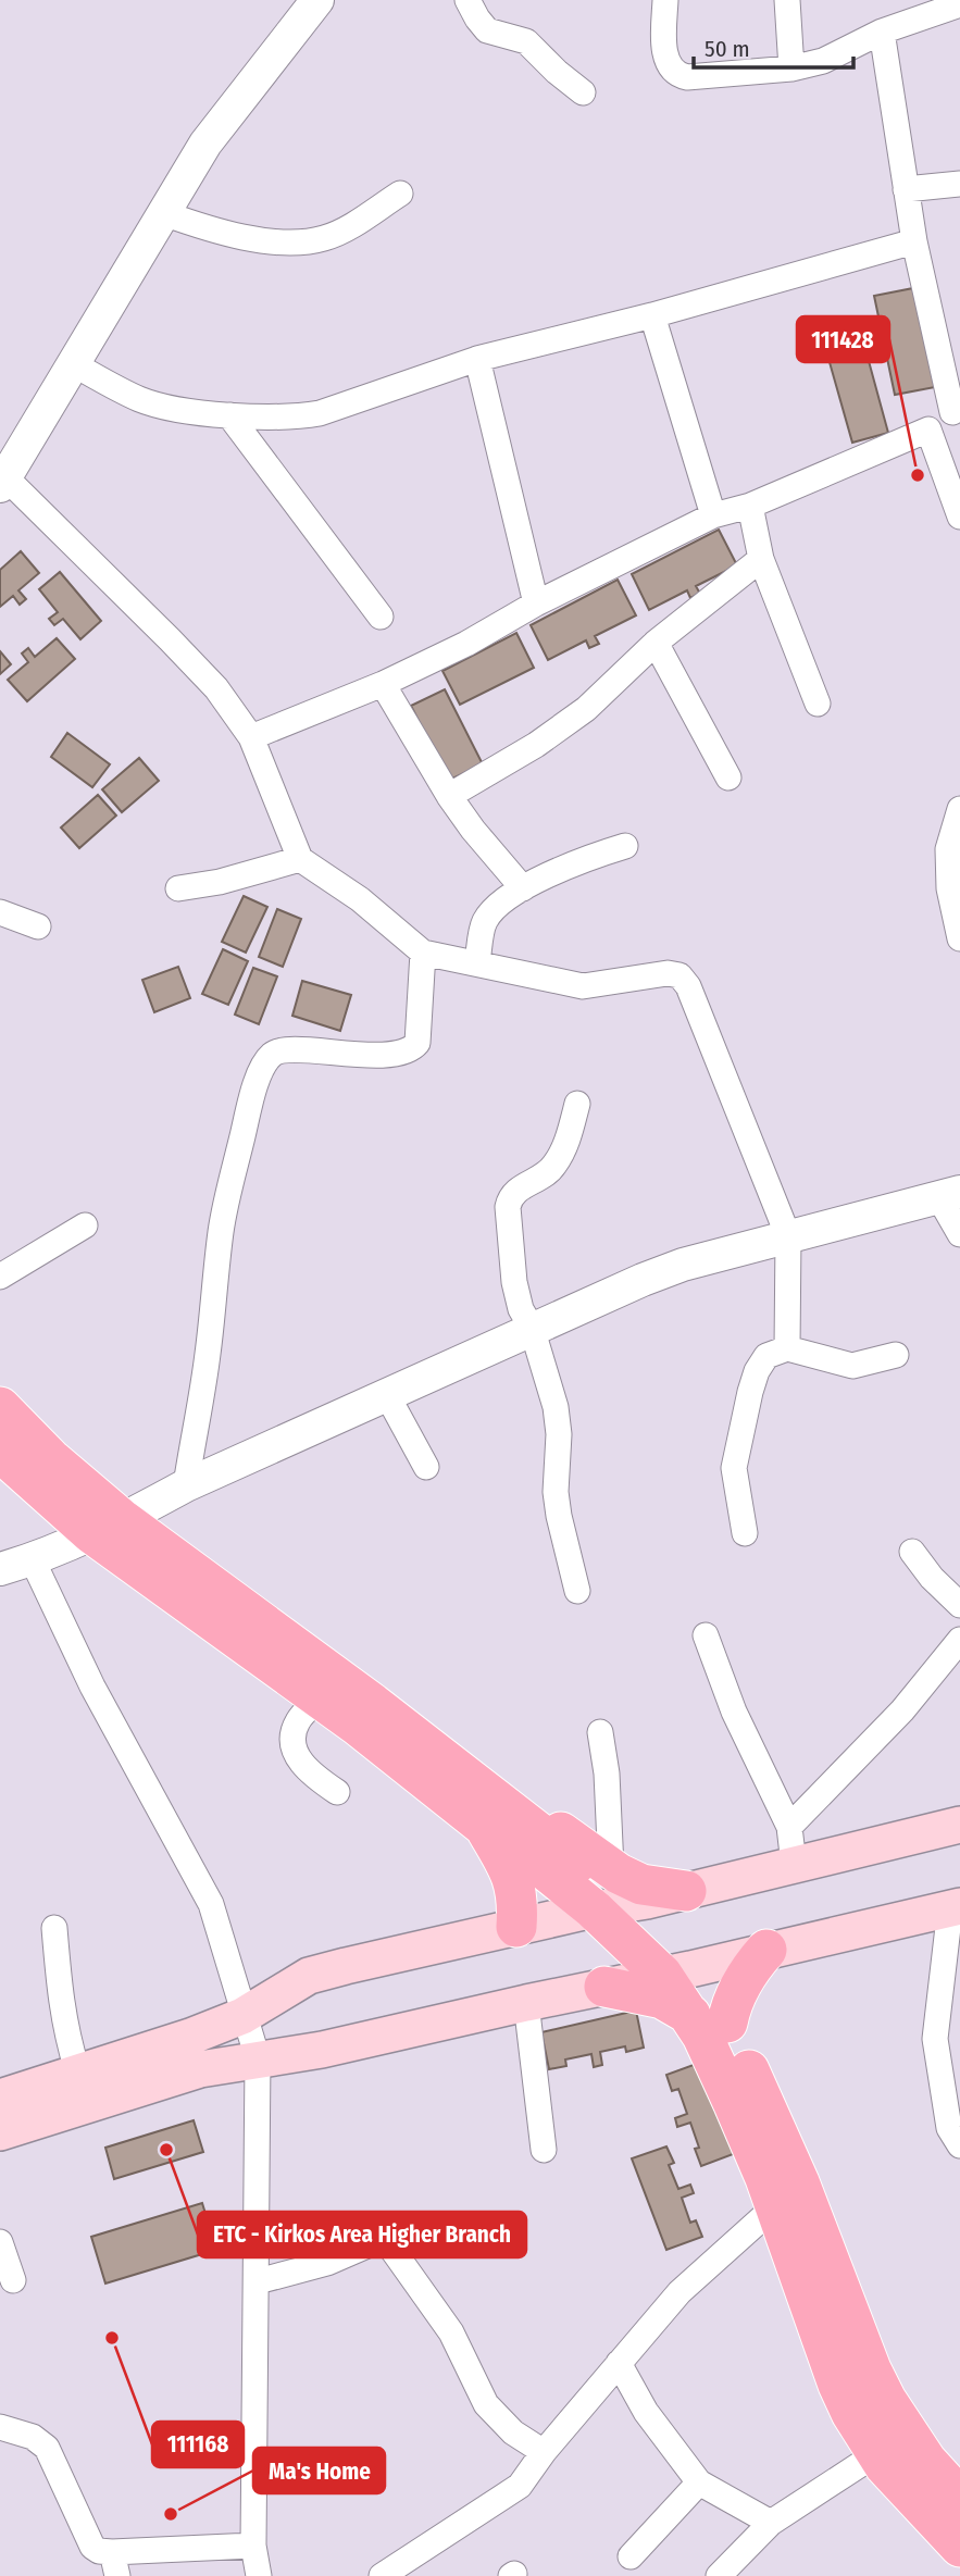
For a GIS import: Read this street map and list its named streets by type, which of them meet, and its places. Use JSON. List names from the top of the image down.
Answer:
{
  "places": [
    "111428",
    "ETC - Kirkos Area Higher Branch",
    "111168",
    "Ma's Home"
  ],
  "scale_bar": "50 m"
}
